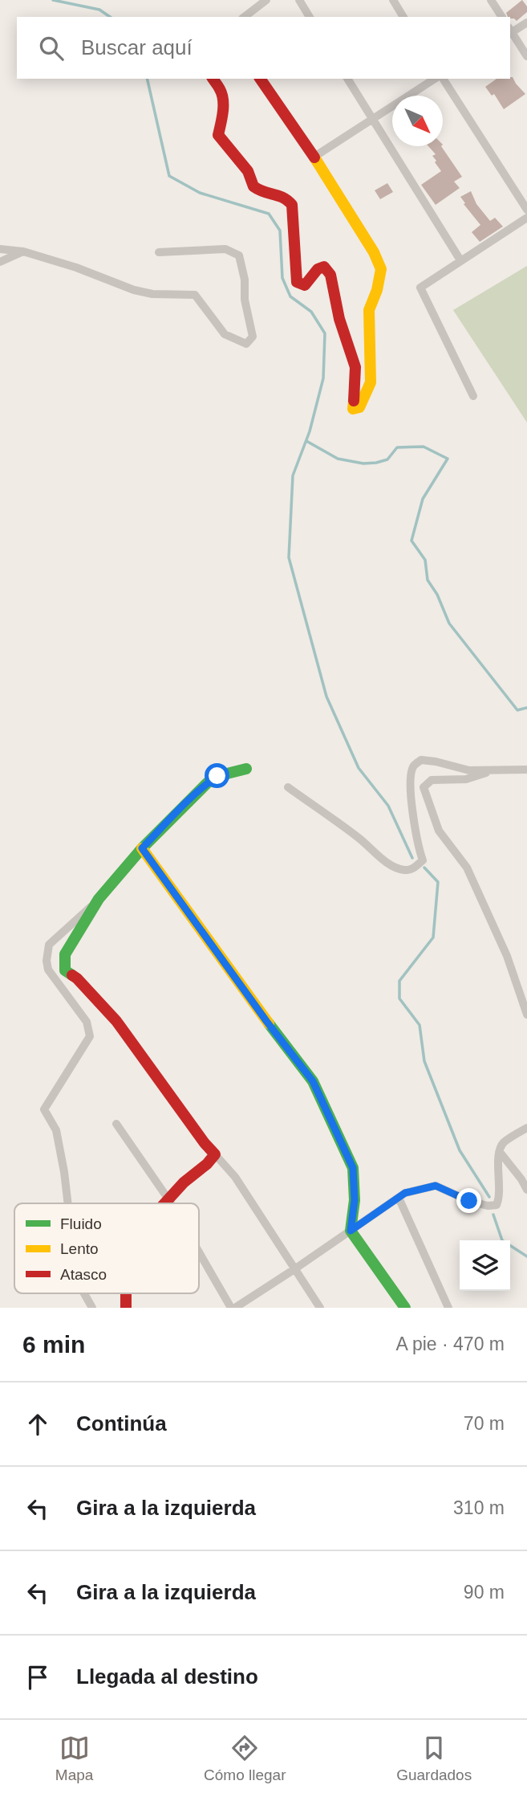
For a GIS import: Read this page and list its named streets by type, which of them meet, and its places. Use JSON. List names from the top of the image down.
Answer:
{
  "legend": ["Fluido", "Lento", "Atasco"],
  "north": "bottom right",
  "page": {
    "search": "Buscar aquí",
    "heading": ["6 min", "A pie · 470 m"],
    "list": [
      ["Continúa", "70 m"],
      ["Gira a la izquierda", "310 m"],
      ["Gira a la izquierda", "90 m"],
      "Llegada al destino"
    ],
    "nav": ["Mapa", "Cómo llegar", "Guardados"]
  }
}
